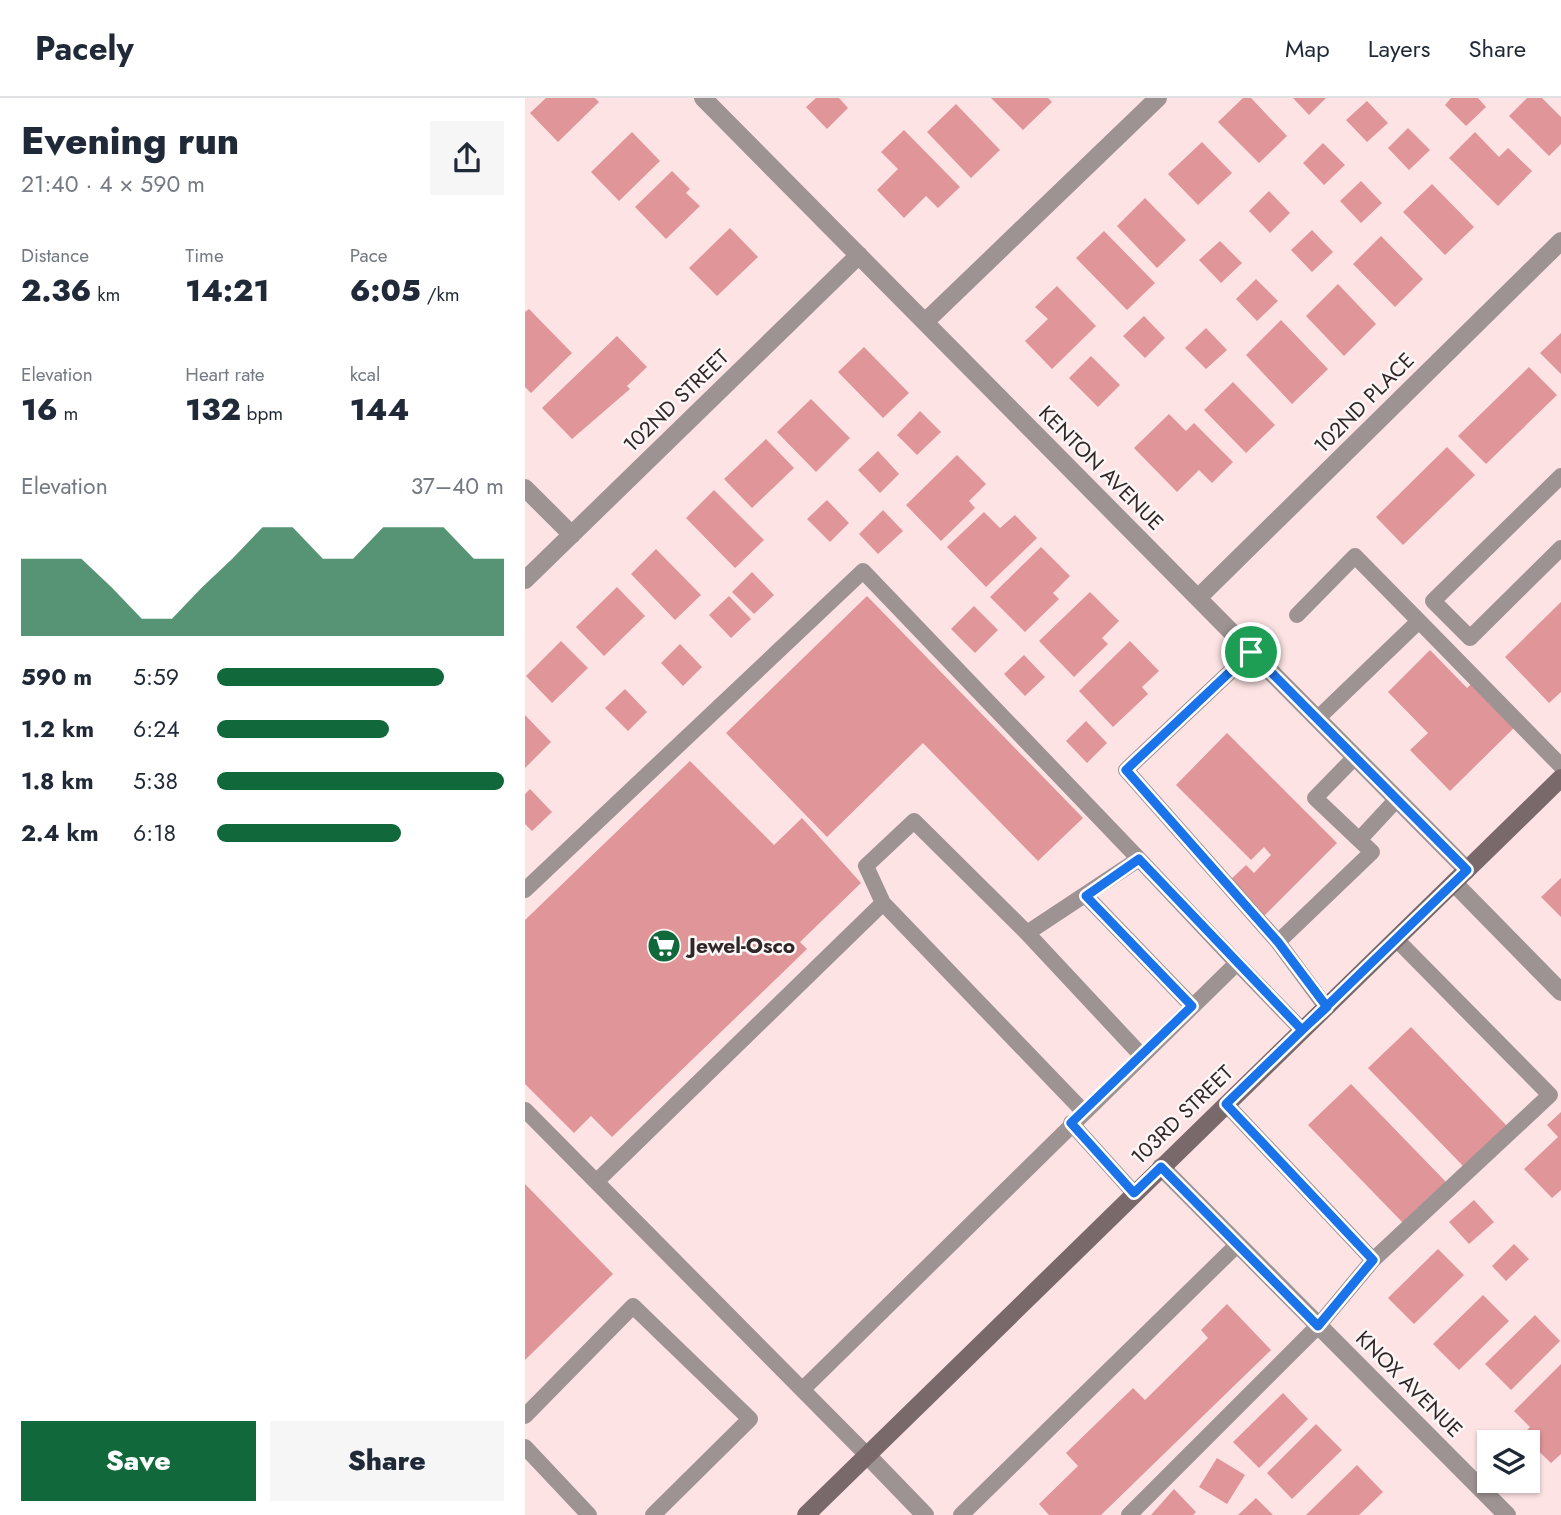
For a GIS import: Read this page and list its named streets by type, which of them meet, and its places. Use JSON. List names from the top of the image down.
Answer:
{
  "streets": {
    "main road": ["103RD STREET"],
    "street": [
      "102ND STREET",
      "102ND PLACE",
      "KENTON AVENUE",
      "KNOX AVENUE"
    ]
  },
  "crossings": [
    ["102ND STREET", "KENTON AVENUE"],
    ["102ND PLACE", "KENTON AVENUE"],
    ["KENTON AVENUE", "103RD STREET"],
    ["103RD STREET", "KNOX AVENUE"]
  ],
  "places": {
    "supermarket": ["Jewel-Osco"]
  },
  "page": {
    "header": "Pacely",
    "nav": ["Map", "Layers", "Share"],
    "heading": ["Evening run", "21:40 · 4 × 590 m"],
    "stats": [
      ["Distance", "2.36 km"],
      ["Time", "14:21"],
      ["Pace", "6:05 /km"],
      ["Elevation", "16 m"],
      ["Heart rate", "132 bpm"],
      ["kcal", "144"]
    ],
    "chart": ["Elevation", "37–40 m"],
    "list": [
      {
        "name": "590 m",
        "note": "5:59"
      },
      {
        "name": "1.2 km",
        "note": "6:24"
      },
      {
        "name": "1.8 km",
        "note": "5:38"
      },
      {
        "name": "2.4 km",
        "note": "6:18"
      }
    ],
    "buttons": ["Save", "Share"]
  }
}
